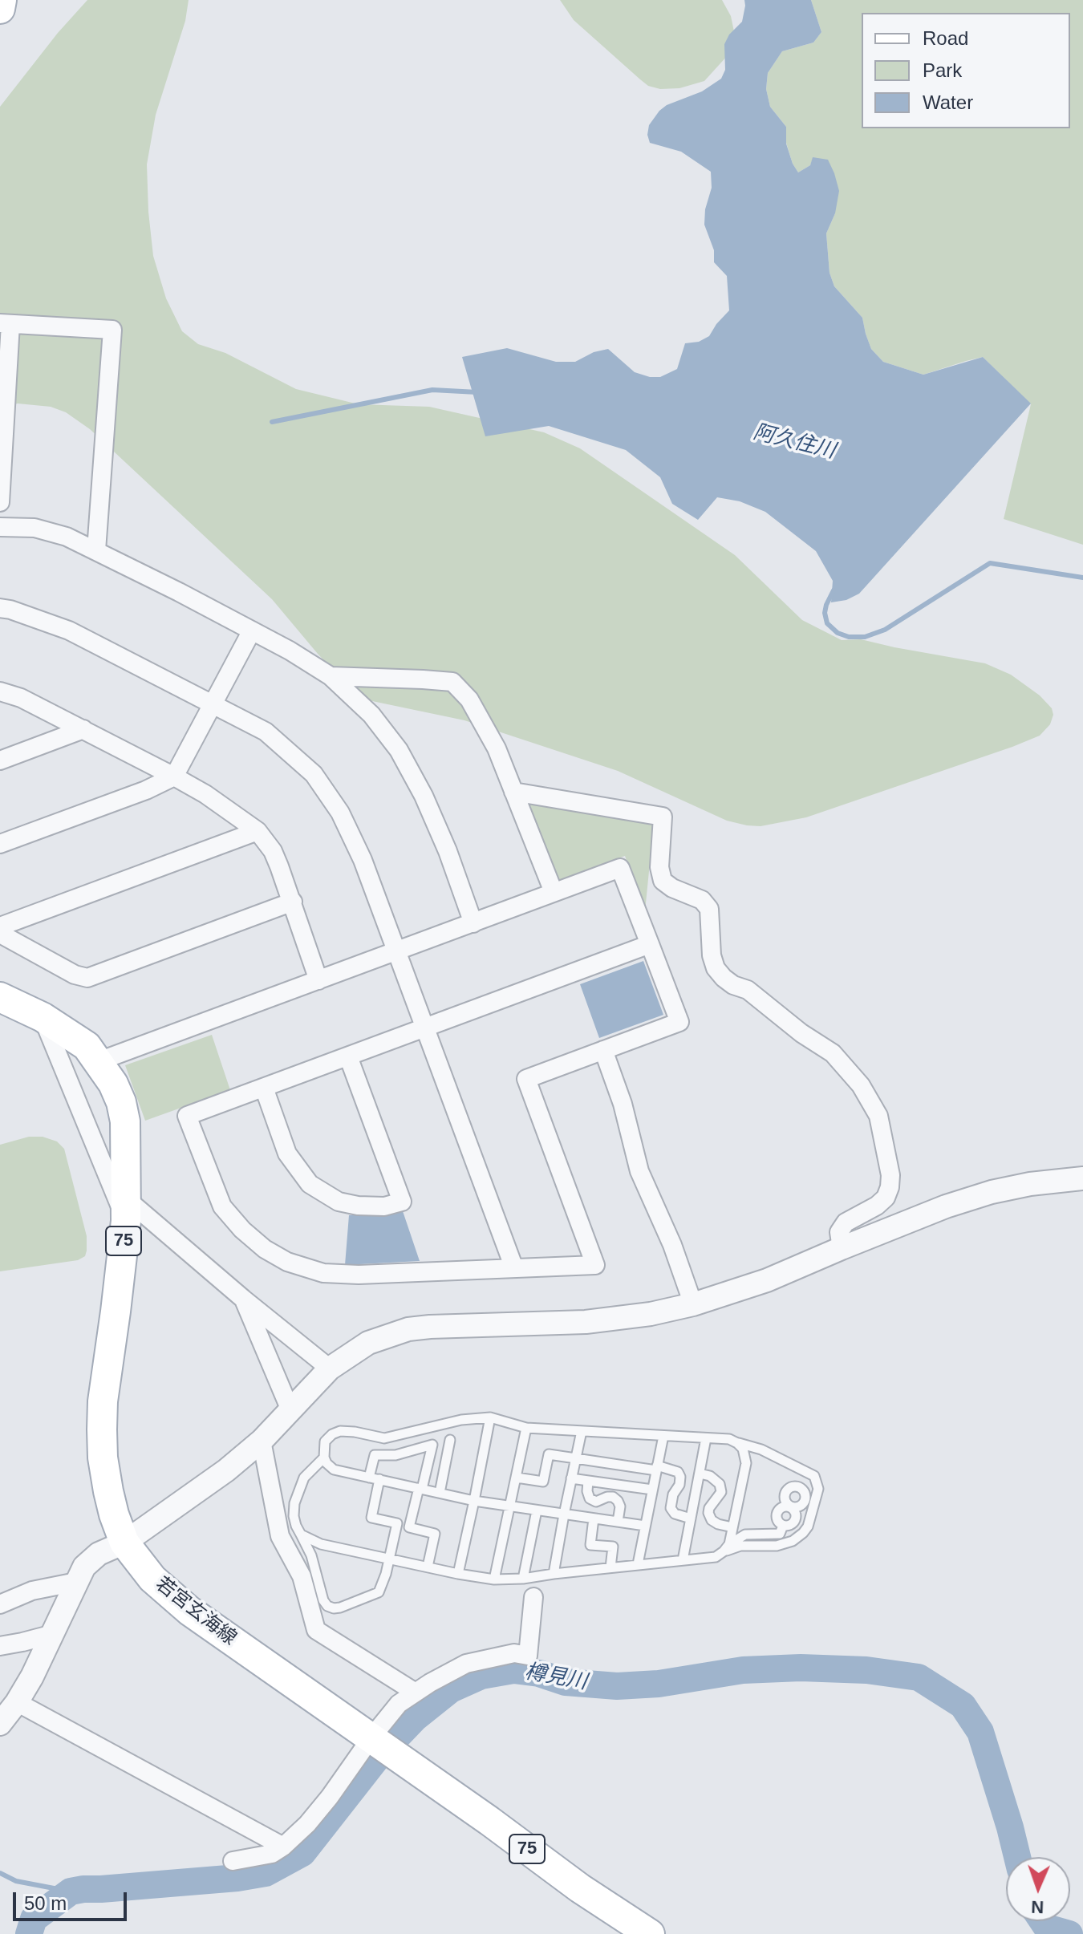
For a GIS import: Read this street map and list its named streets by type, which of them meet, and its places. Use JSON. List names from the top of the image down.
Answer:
{
  "streets": {
    "main road": ["75", "若宮玄海線"]
  },
  "water": ["阿久住川", "樽見川"],
  "legend": ["Road", "Park", "Water"],
  "scale_bar": "50 m",
  "north": "bottom"
}
